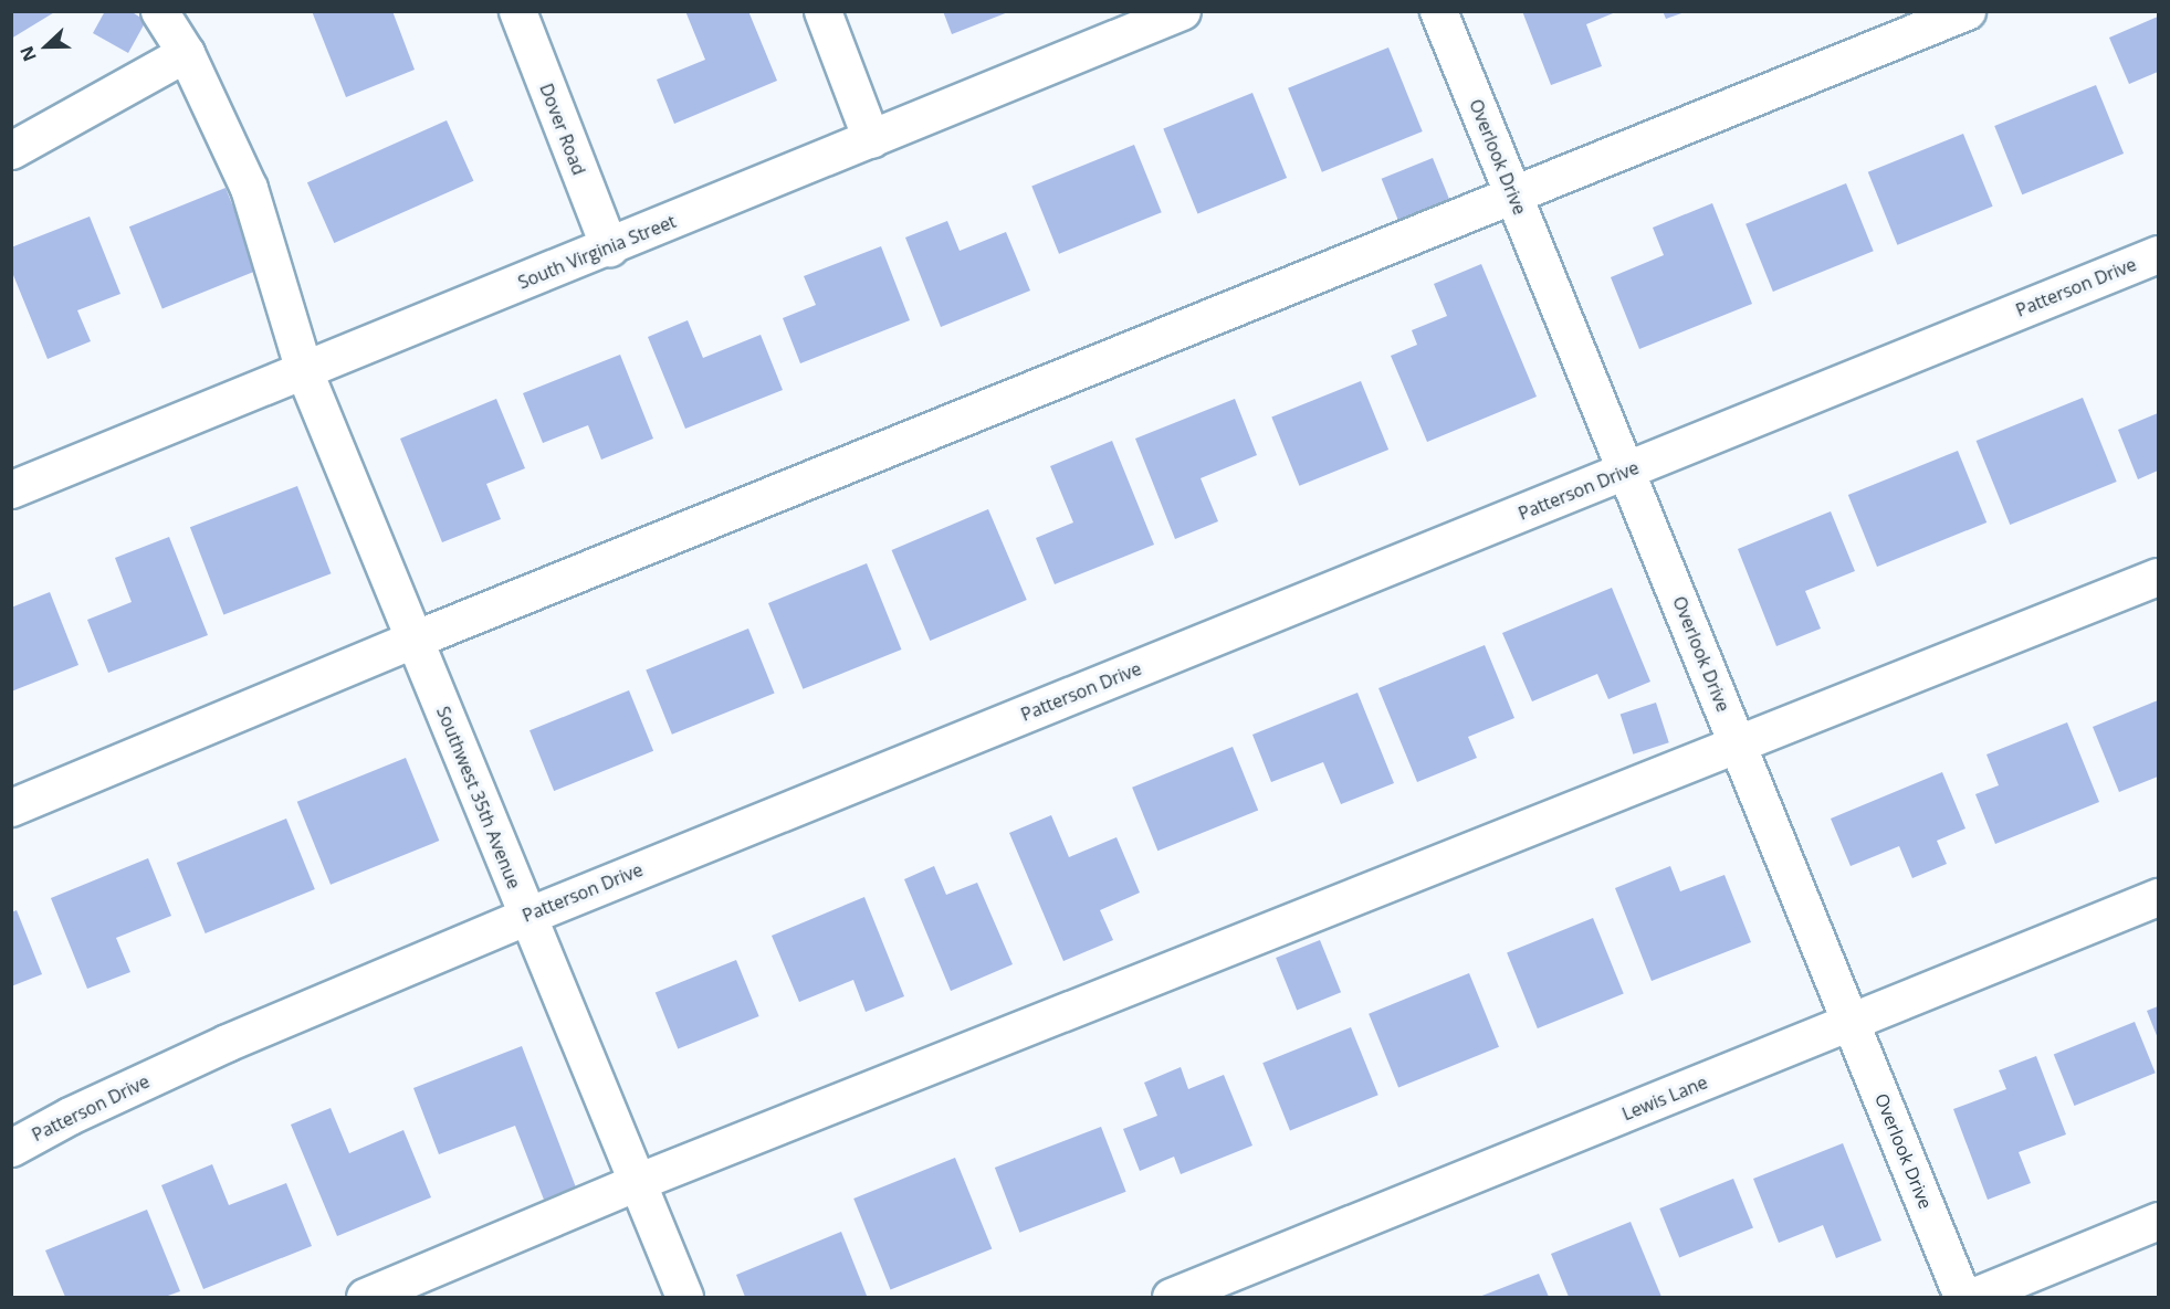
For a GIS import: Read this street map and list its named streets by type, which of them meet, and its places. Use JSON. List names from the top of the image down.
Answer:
{
  "streets": {
    "street": [
      "Dover Road",
      "Overlook Drive",
      "South Virginia Street",
      "Patterson Drive",
      "Southwest 35th Avenue",
      "Lewis Lane"
    ]
  },
  "crossings": [
    ["Dover Road", "South Virginia Street"],
    ["Overlook Drive", "Patterson Drive"],
    ["Overlook Drive", "Lewis Lane"],
    ["South Virginia Street", "Southwest 35th Avenue"],
    ["Patterson Drive", "Southwest 35th Avenue"]
  ],
  "north": "left"
}
